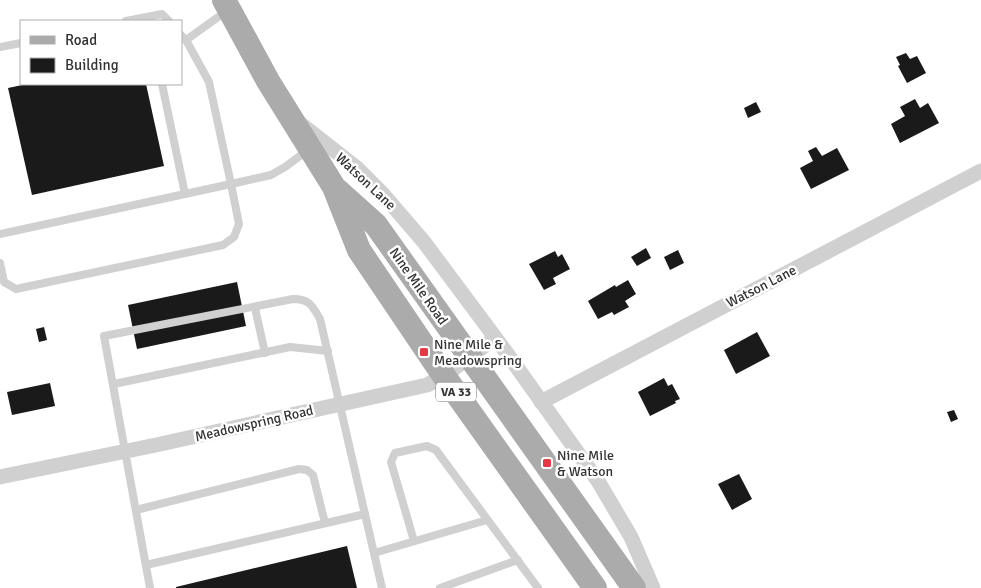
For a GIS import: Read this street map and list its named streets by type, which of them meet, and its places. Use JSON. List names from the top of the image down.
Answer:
{
  "streets": {
    "main road": ["Nine Mile Road", "VA 33"],
    "street": ["Watson Lane", "Meadowspring Road"]
  },
  "crossings": [
    ["Watson Lane", "Nine Mile Road"],
    ["Watson Lane", "Meadowspring Road"],
    ["Nine Mile Road", "Meadowspring Road"]
  ],
  "places": {
    "transit": ["Nine Mile & Meadowspring", "Nine Mile & Watson"]
  },
  "legend": ["Road", "Building"]
}
